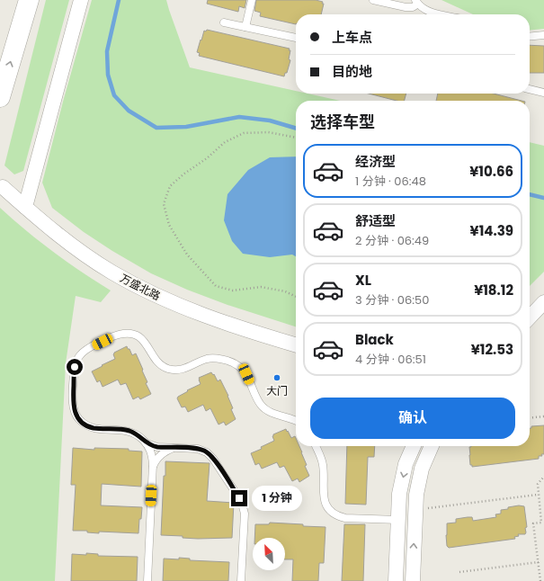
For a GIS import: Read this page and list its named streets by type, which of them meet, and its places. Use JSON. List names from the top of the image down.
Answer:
{
  "streets": {
    "street": ["万盛北路"]
  },
  "places": ["大门"],
  "north": "top left",
  "page": {
    "banner": ["上车点", "目的地"],
    "heading": "选择车型",
    "list": [
      {
        "name": "经济型",
        "note": "1 分钟 · 06:48",
        "value": "¥10.66"
      },
      {
        "name": "舒适型",
        "note": "2 分钟 · 06:49",
        "value": "¥14.39"
      },
      {
        "name": "XL",
        "note": "3 分钟 · 06:50",
        "value": "¥18.12"
      },
      {
        "name": "Black",
        "note": "4 分钟 · 06:51",
        "value": "¥12.53"
      }
    ],
    "buttons": "确认",
    "bubble": "1 分钟"
  }
}
